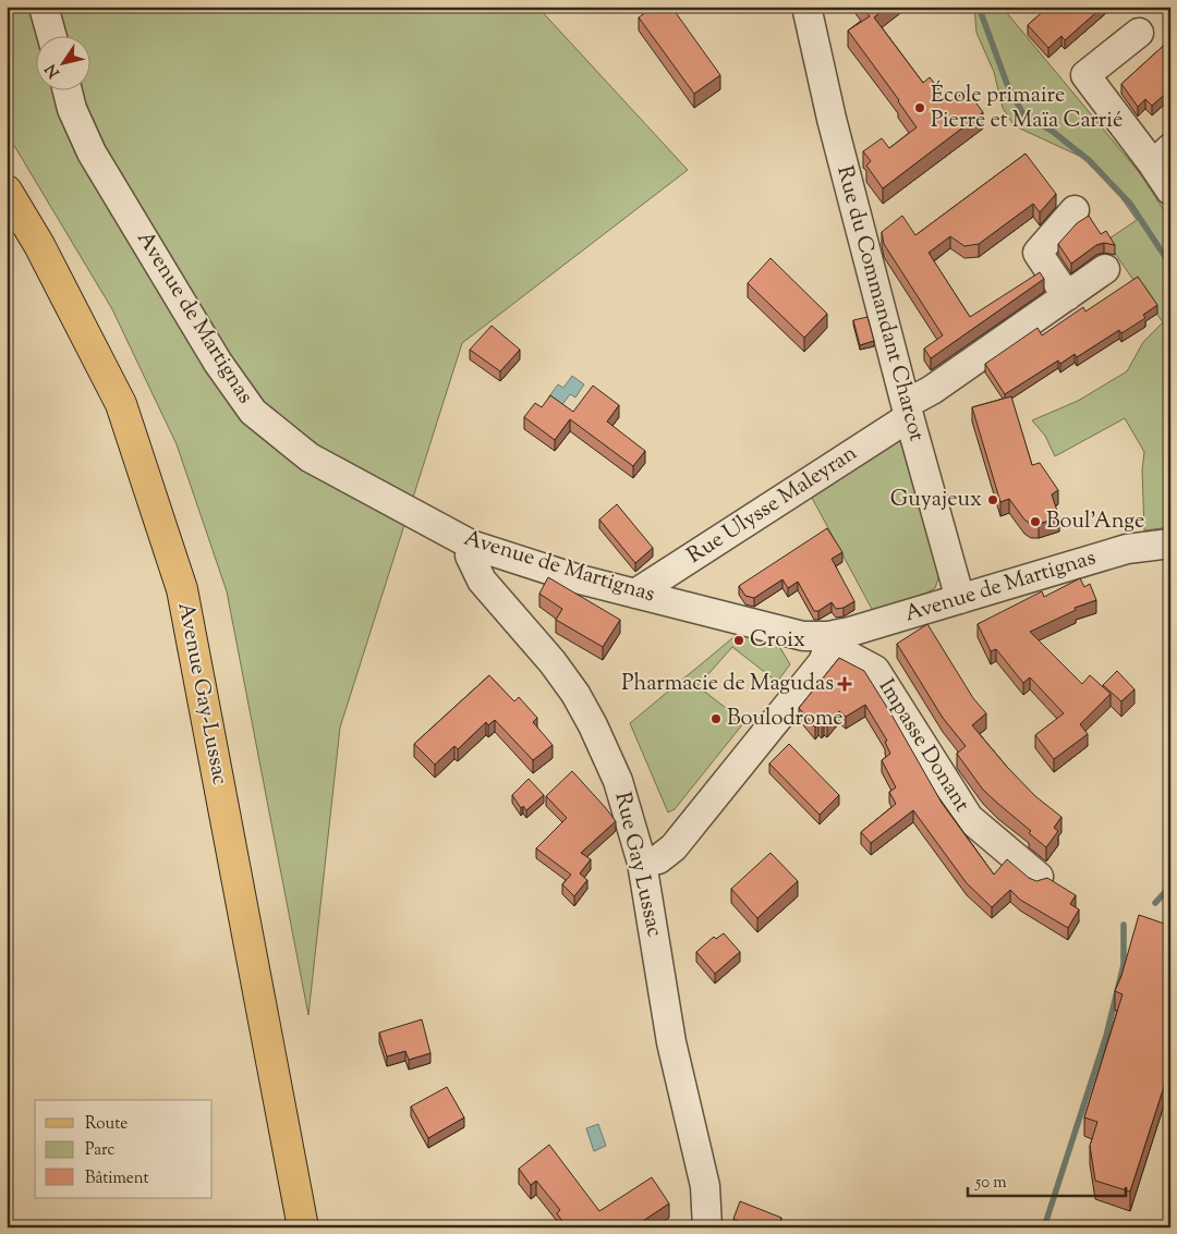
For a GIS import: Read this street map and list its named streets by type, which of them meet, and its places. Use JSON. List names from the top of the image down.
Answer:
{
  "streets": {
    "main road": ["Avenue Gay-Lussac"],
    "street": [
      "Rue du Commandant Charcot",
      "Avenue de Martignas",
      "Rue Ulysse Maleyran",
      "Impasse Donant",
      "Rue Gay Lussac"
    ]
  },
  "crossings": [
    ["Rue du Commandant Charcot", "Avenue de Martignas"],
    ["Rue du Commandant Charcot", "Rue Ulysse Maleyran"],
    ["Avenue de Martignas", "Rue Ulysse Maleyran"],
    ["Avenue de Martignas", "Impasse Donant"],
    ["Avenue de Martignas", "Rue Gay Lussac"]
  ],
  "places": {
    "other": [
      "École primaire Pierre et Maïa Carrié",
      "Guyajeux",
      "Boul'Ange",
      "Croix",
      "Boulodrome"
    ],
    "health": ["Pharmacie de Magudas"]
  },
  "legend": ["Route", "Parc", "Bâtiment"],
  "scale_bar": "50 m",
  "north": "bottom left"
}
